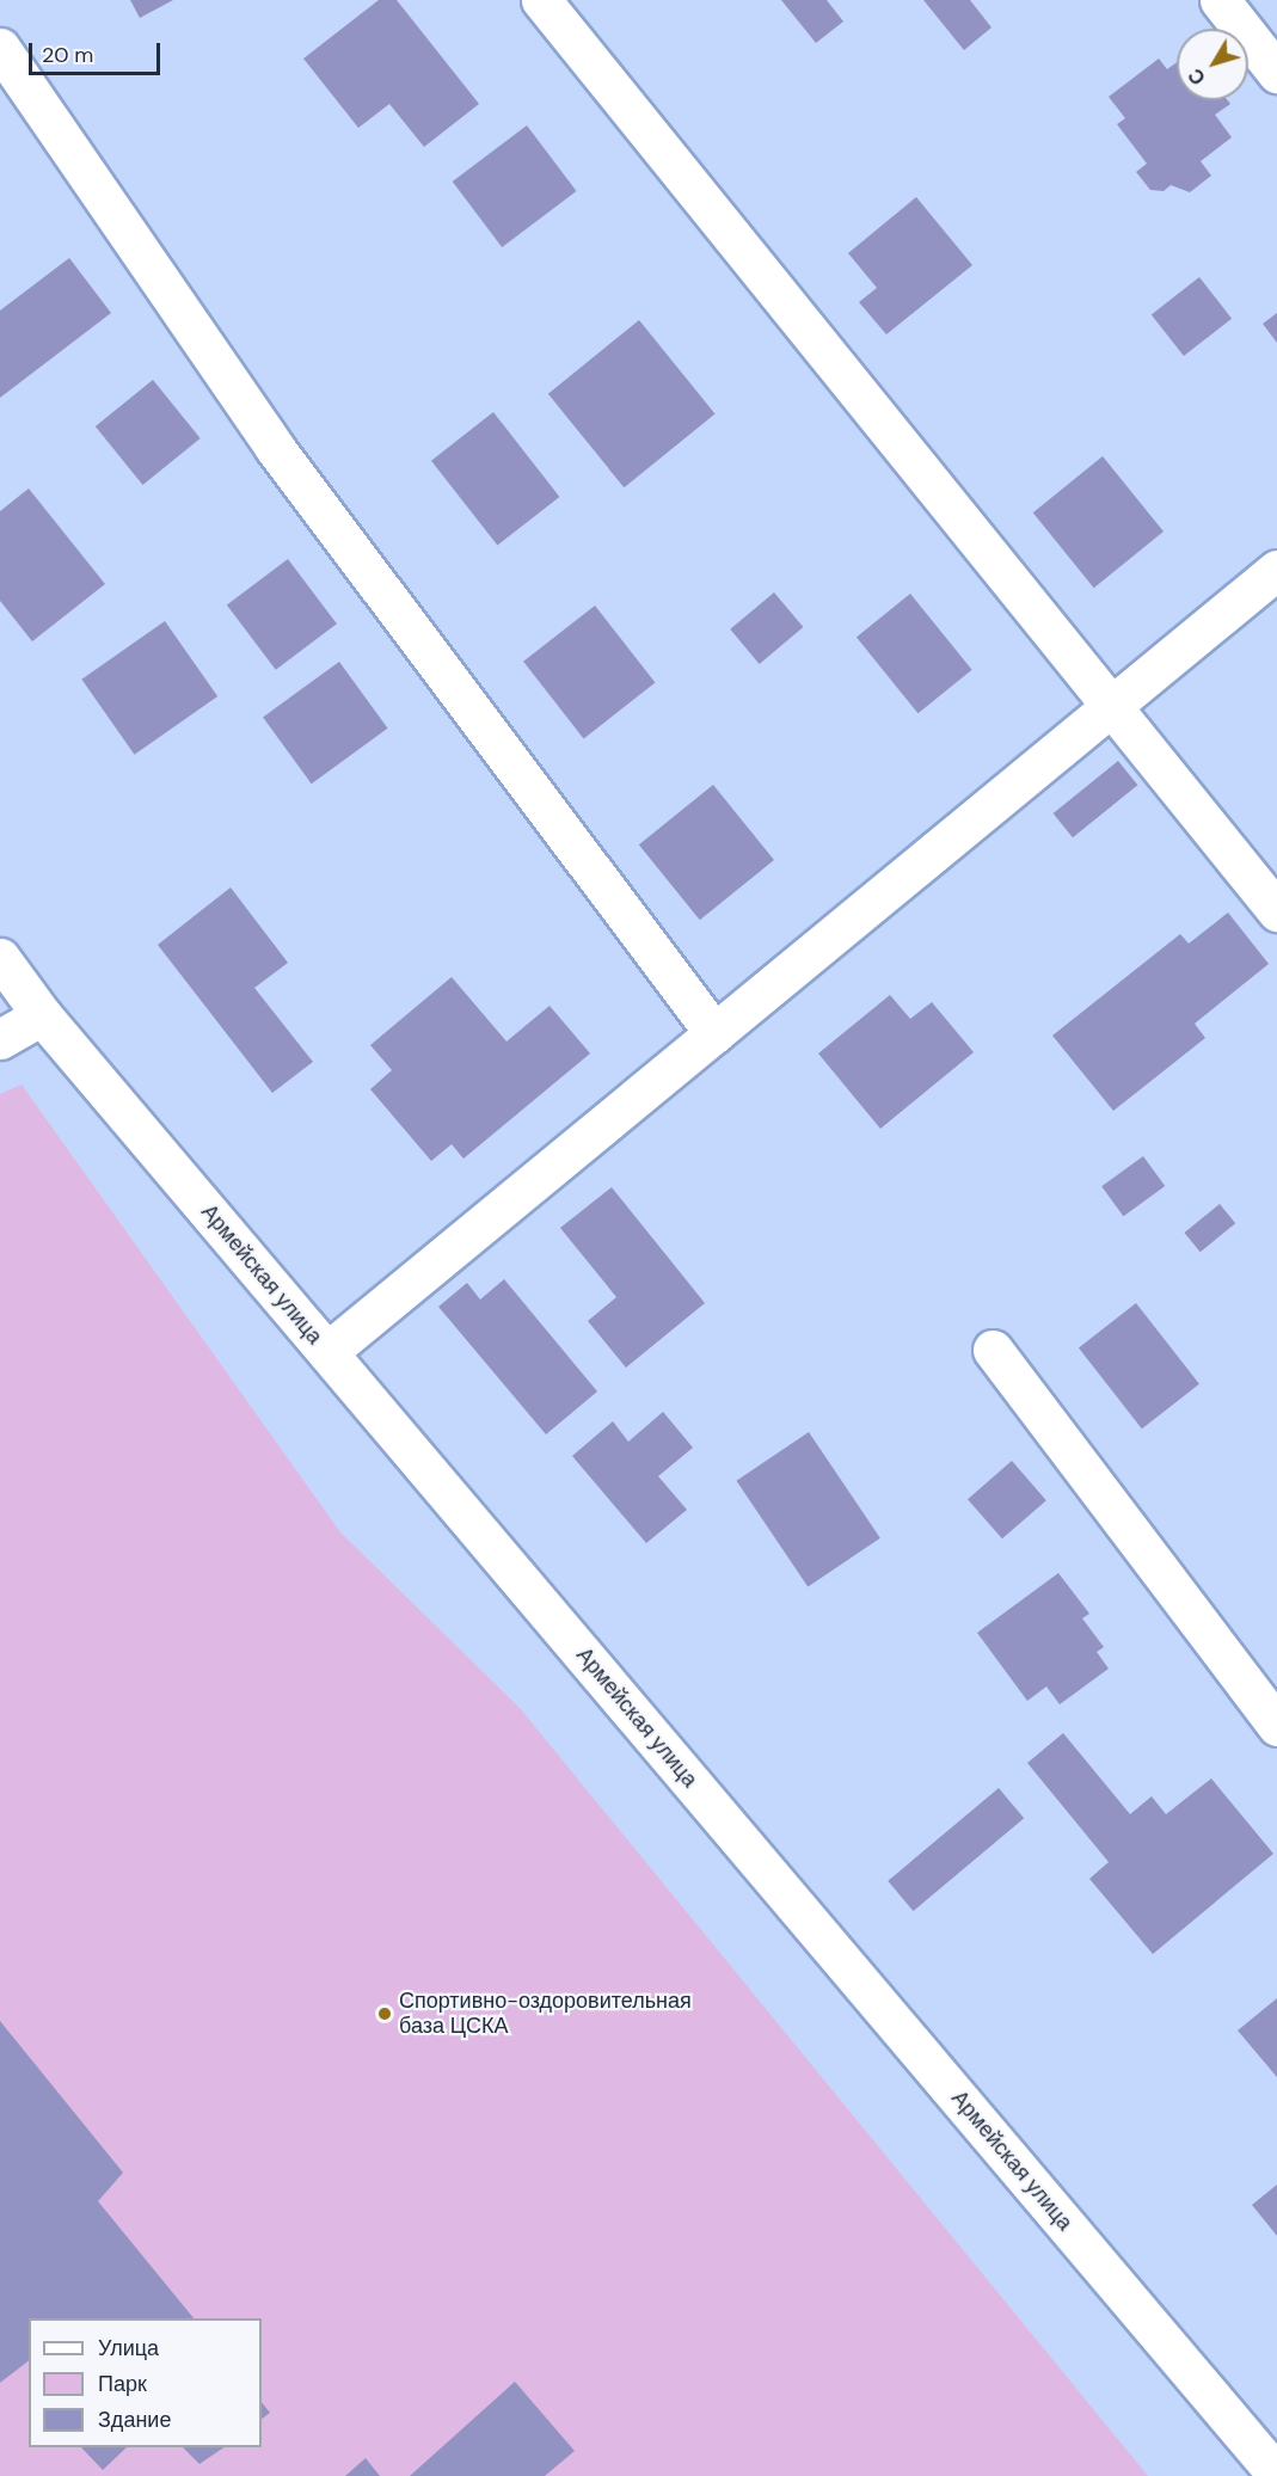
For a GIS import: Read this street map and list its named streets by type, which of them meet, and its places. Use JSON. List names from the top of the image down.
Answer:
{
  "streets": {
    "street": ["Армейская улица"]
  },
  "places": ["Спортивно-оздоровительная база ЦСКА"],
  "legend": ["Улица", "Парк", "Здание"],
  "scale_bar": "20 m",
  "north": "bottom left"
}
